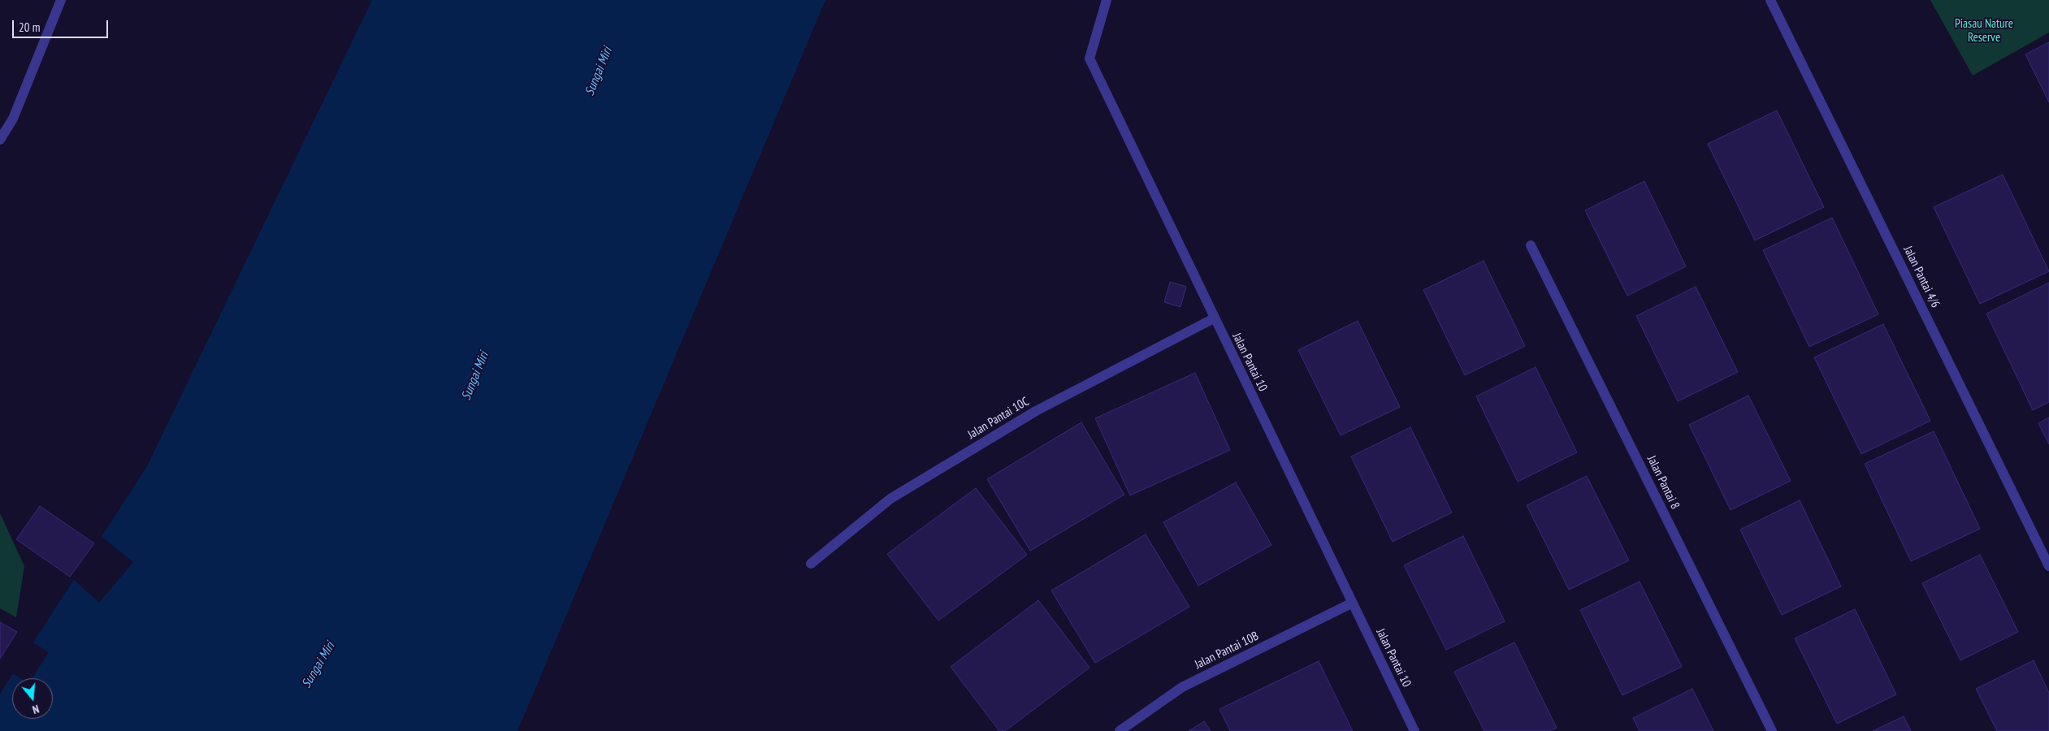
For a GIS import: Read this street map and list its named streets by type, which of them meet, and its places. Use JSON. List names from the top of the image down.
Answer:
{
  "streets": {
    "street": [
      "Jalan Pantai 4/6",
      "Jalan Pantai 10",
      "Jalan Pantai 10C",
      "Jalan Pantai 8",
      "Jalan Pantai 10B"
    ]
  },
  "crossings": [
    ["Jalan Pantai 10", "Jalan Pantai 10C"],
    ["Jalan Pantai 10", "Jalan Pantai 10B"]
  ],
  "water": ["Sungai Miri"],
  "parks": ["Piasau Nature Reserve"],
  "scale_bar": "20 m",
  "north": "bottom"
}
